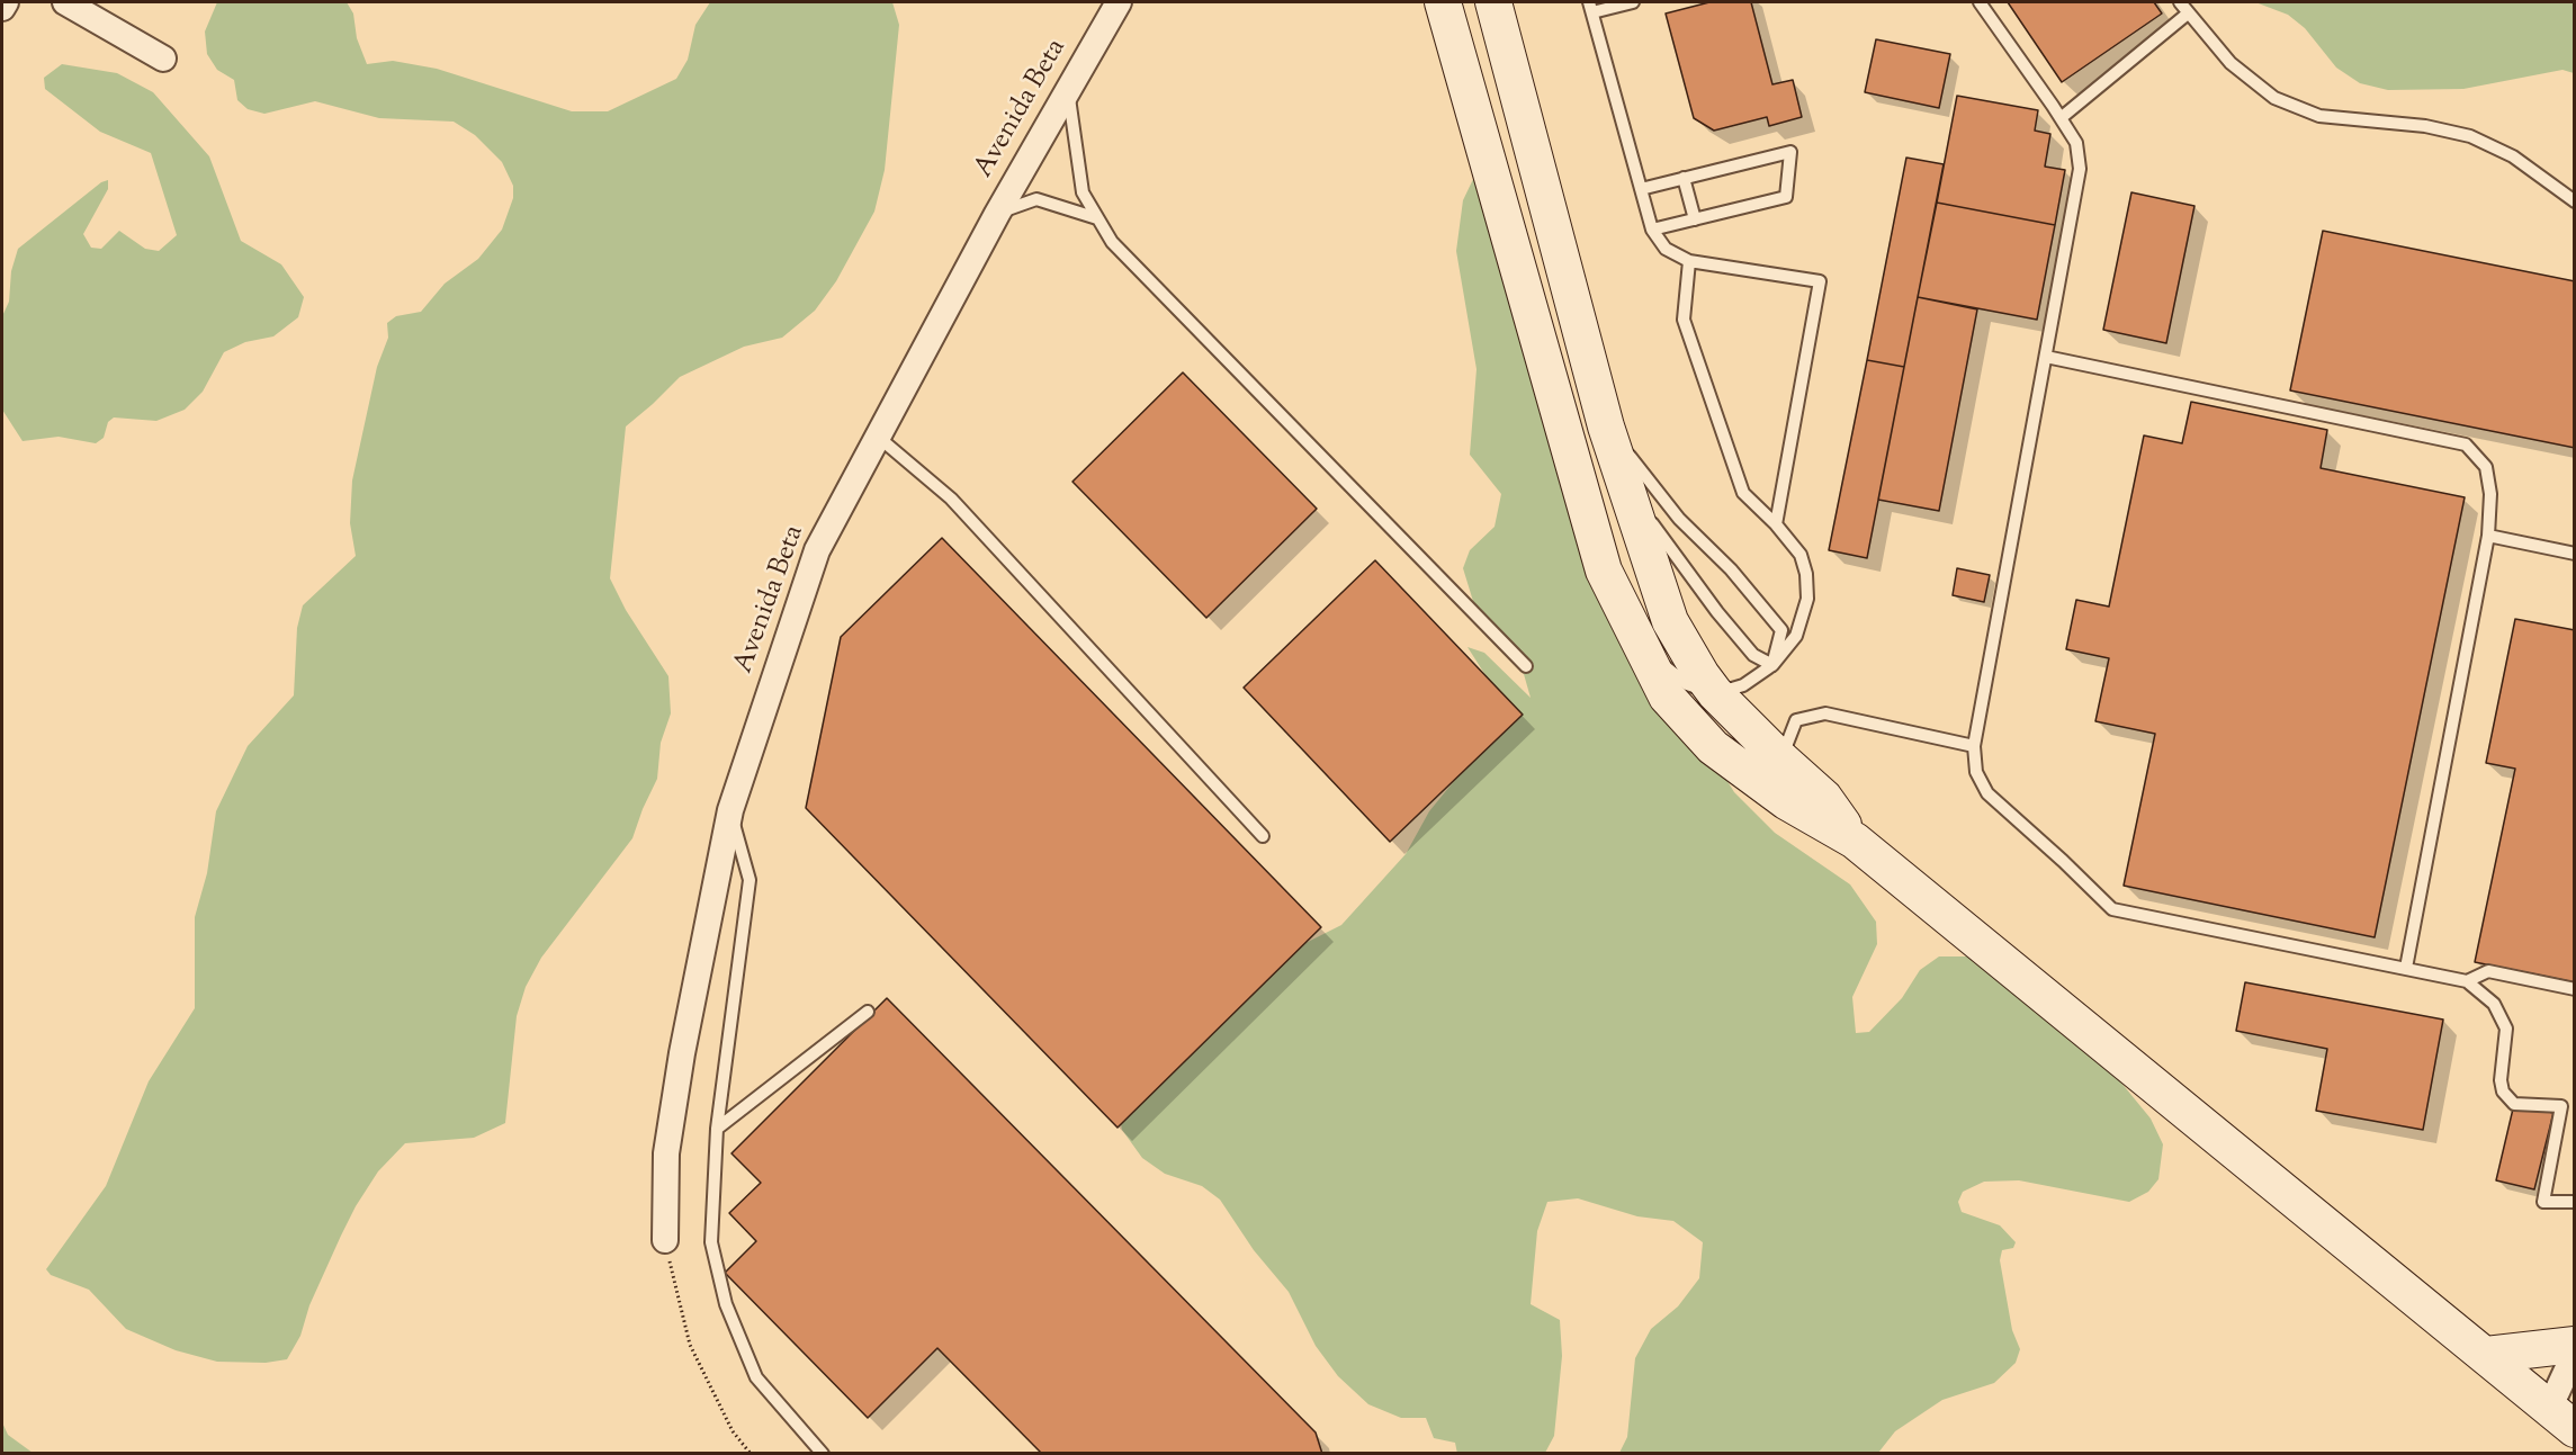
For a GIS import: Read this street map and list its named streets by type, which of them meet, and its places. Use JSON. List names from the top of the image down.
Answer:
{
  "streets": {
    "street": ["Avenida Beta"]
  }
}
